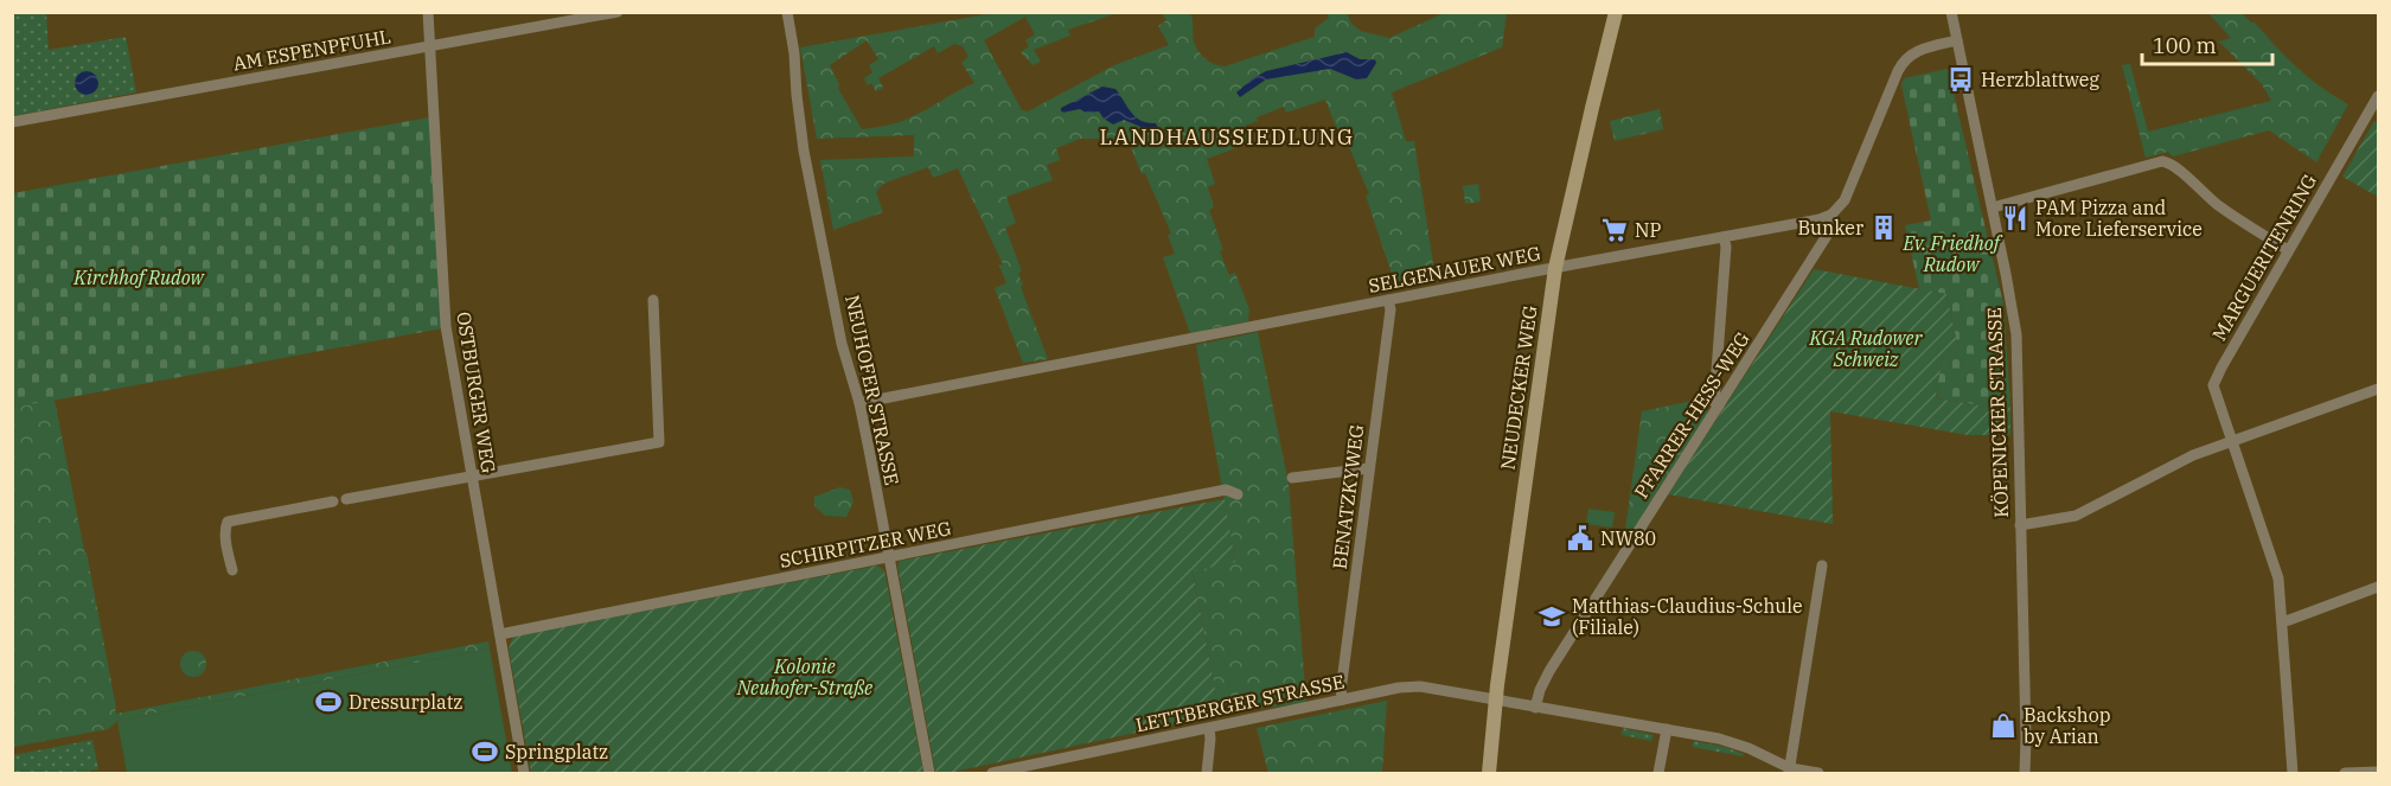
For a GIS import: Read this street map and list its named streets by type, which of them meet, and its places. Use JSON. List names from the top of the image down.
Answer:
{
  "streets": {
    "street": [
      "AM ESPENPFUHL",
      "MARGUERITENRING",
      "SELGENAUER WEG",
      "NEUDECKER WEG",
      "NEUHOFER STRASSE",
      "OSTBURGER WEG",
      "KÖPENICKER STRASSE",
      "PFARRER-HESS-WEG",
      "BENATZKYWEG",
      "SCHIRPITZER WEG",
      "LETTBERGER STRASSE"
    ]
  },
  "crossings": [
    ["AM ESPENPFUHL", "OSTBURGER WEG"],
    ["SELGENAUER WEG", "NEUDECKER WEG"],
    ["SELGENAUER WEG", "NEUHOFER STRASSE"],
    ["SELGENAUER WEG", "PFARRER-HESS-WEG"],
    ["SELGENAUER WEG", "BENATZKYWEG"],
    ["NEUDECKER WEG", "LETTBERGER STRASSE"],
    ["NEUHOFER STRASSE", "SCHIRPITZER WEG"],
    ["OSTBURGER WEG", "SCHIRPITZER WEG"],
    ["PFARRER-HESS-WEG", "LETTBERGER STRASSE"],
    ["BENATZKYWEG", "LETTBERGER STRASSE"]
  ],
  "districts": ["LANDHAUSSIEDLUNG"],
  "parks": [
    "Ev. Friedhof Rudow",
    "Kirchhof Rudow",
    "KGA Rudower Schweiz",
    "Kolonie Neuhofer-Straße"
  ],
  "places": {
    "bus stop": ["Herzblattweg"],
    "restaurant": ["PAM Pizza and More Lieferservice"],
    "building": ["Bunker"],
    "supermarket": ["NP"],
    "public building": ["NW80"],
    "school or university": ["Matthias-Claudius-Schule (Filiale)"],
    "sports": ["Dressurplatz", "Springplatz"],
    "shop": ["Backshop by Arian"]
  },
  "scale_bar": "100 m"
}
